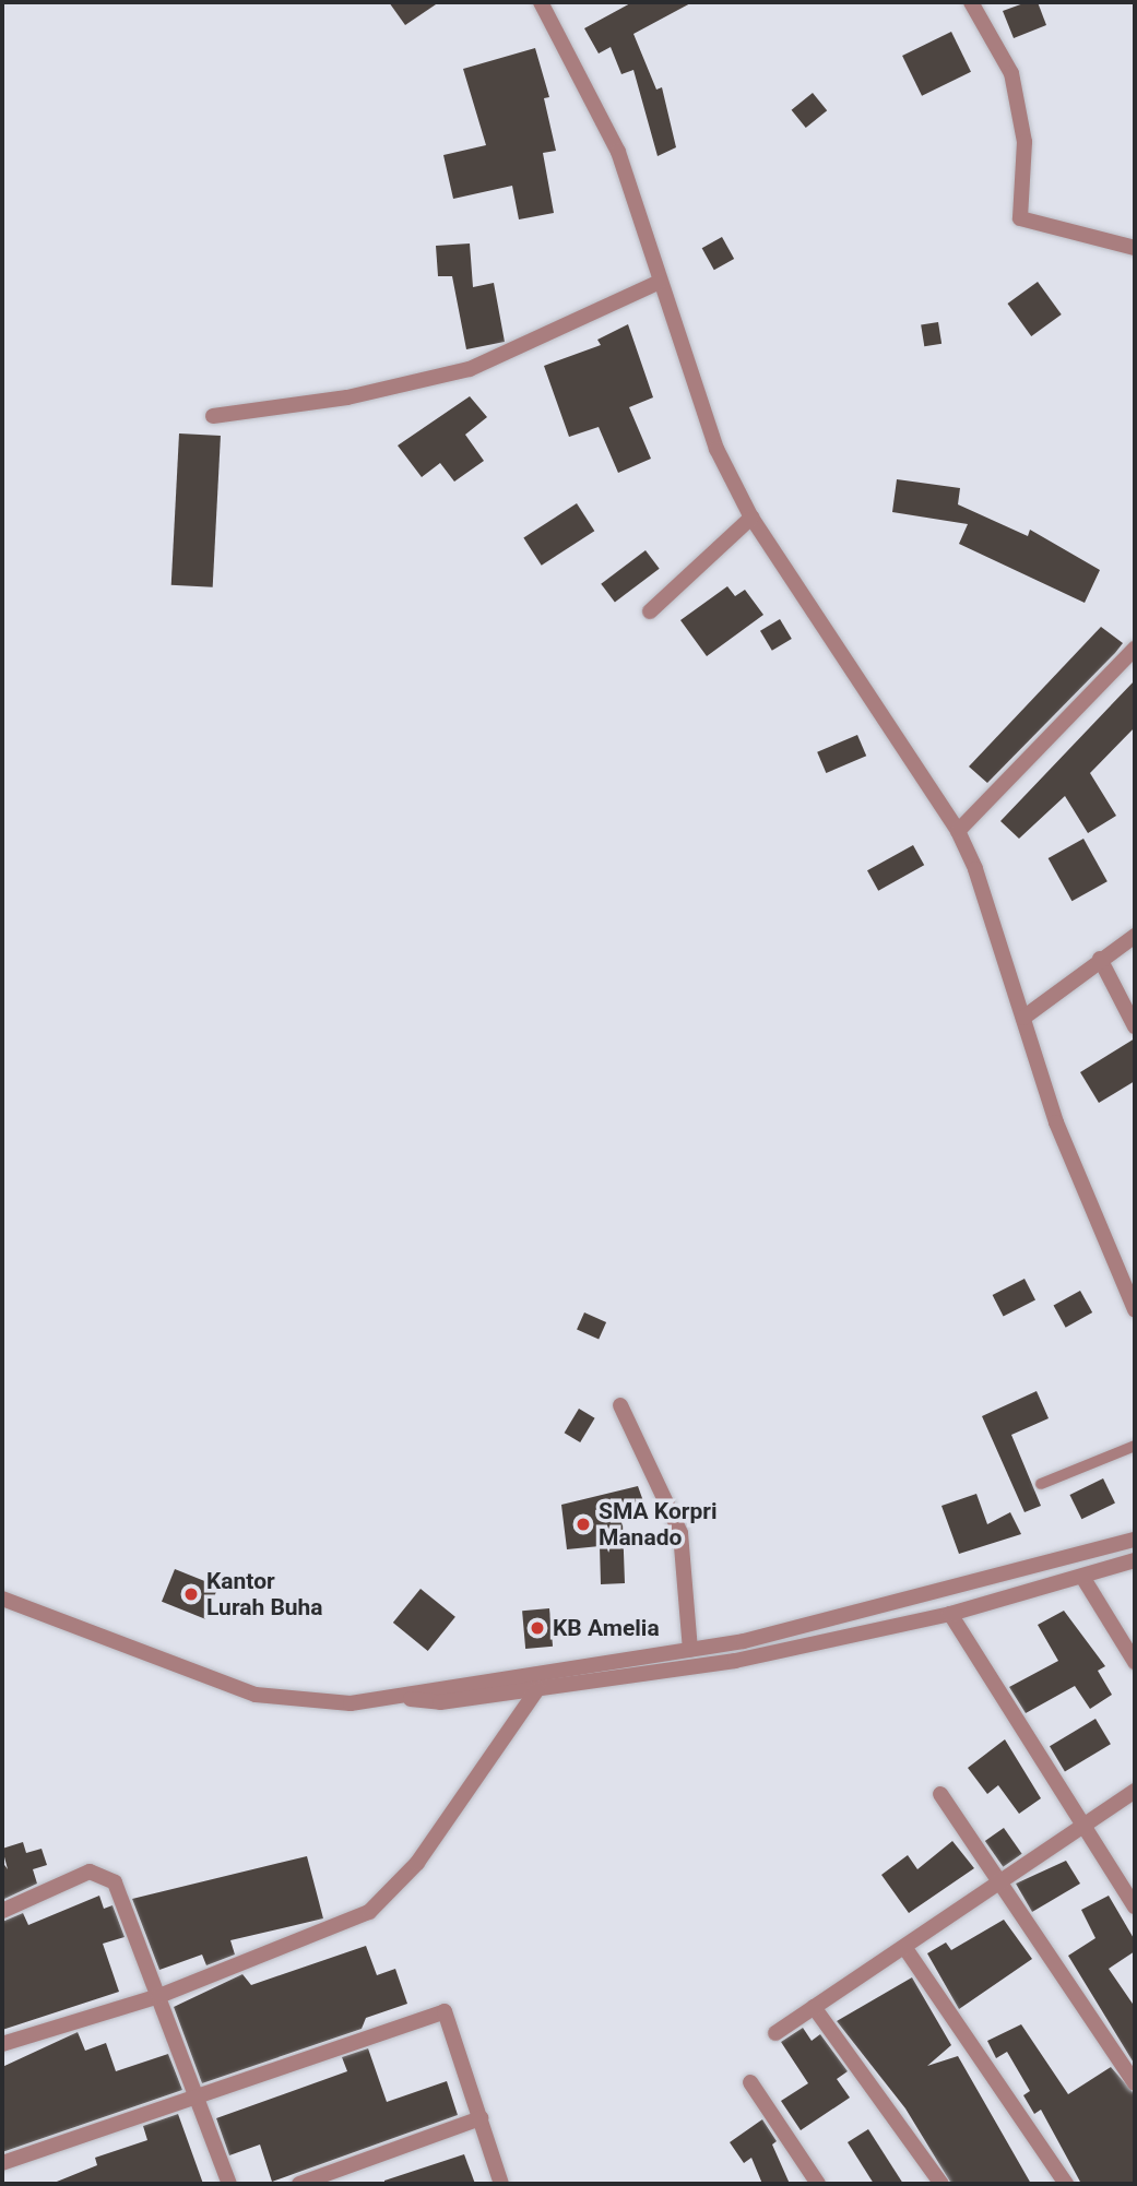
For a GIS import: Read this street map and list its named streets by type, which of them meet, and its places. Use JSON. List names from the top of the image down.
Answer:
{
  "places": ["SMA Korpri Manado", "Kantor Lurah Buha", "KB Amelia"]
}
